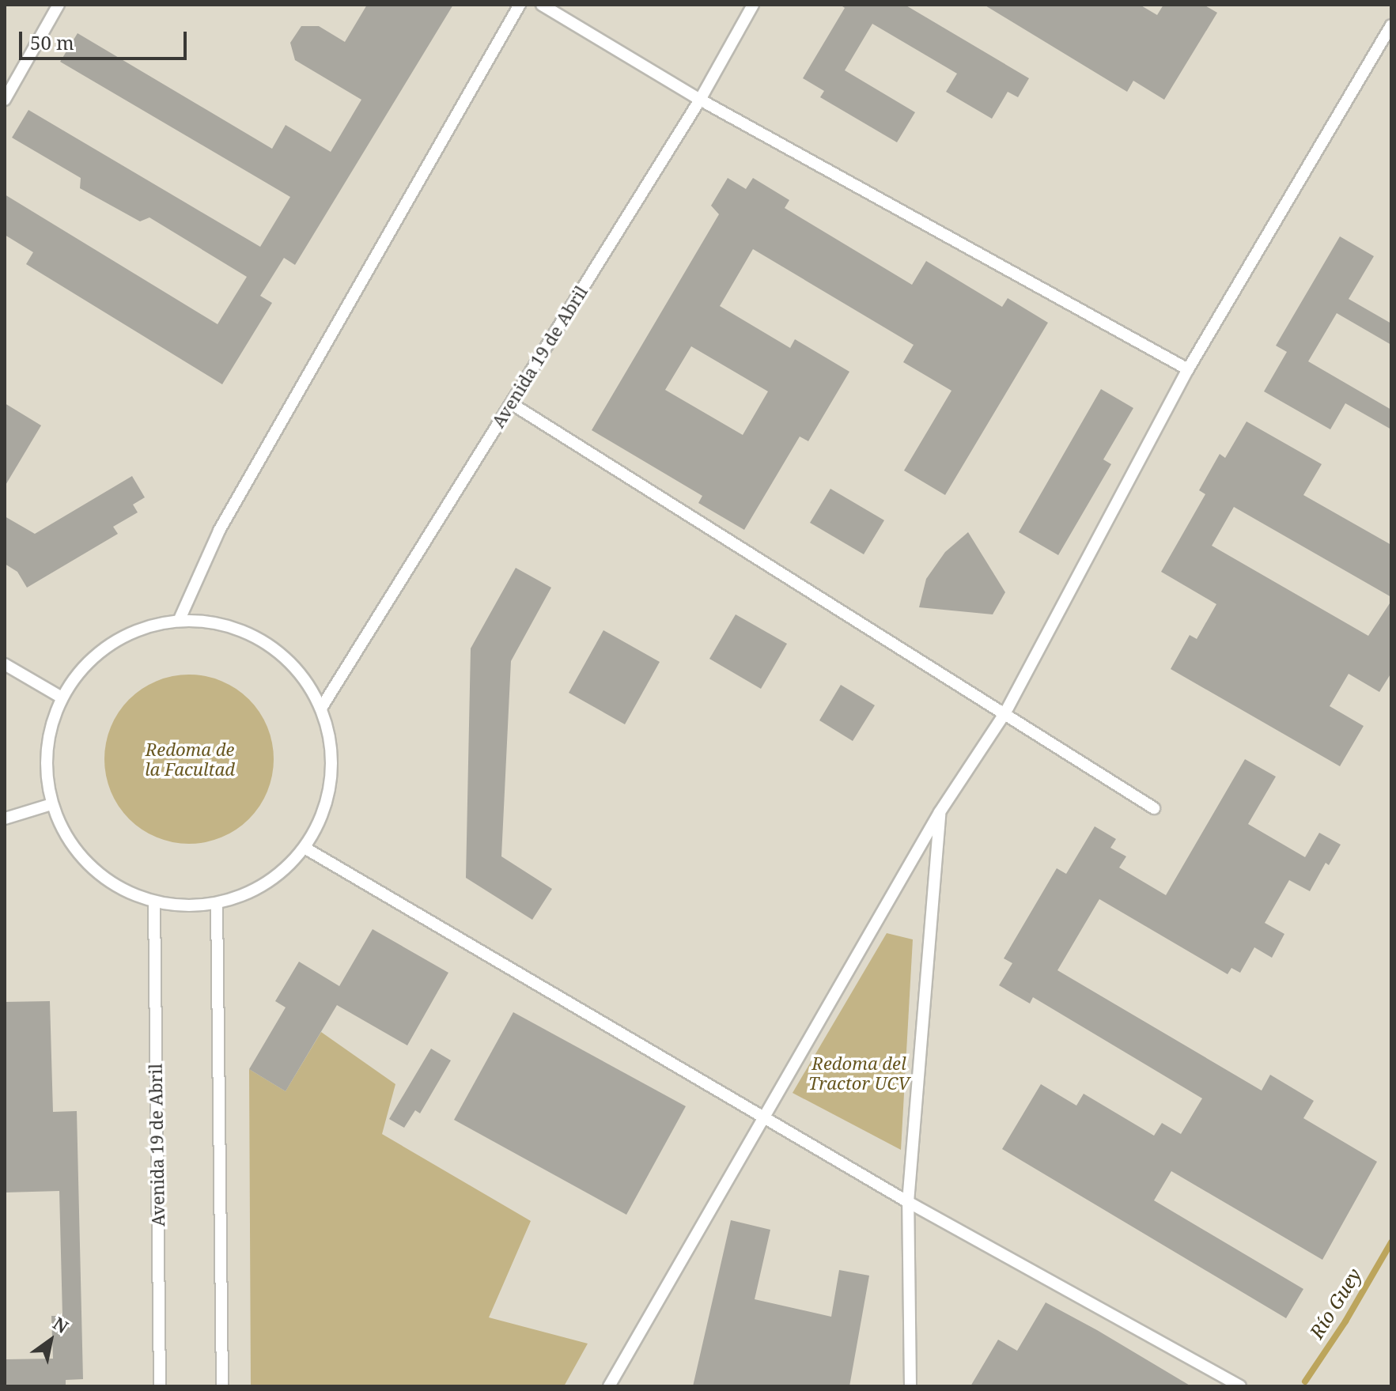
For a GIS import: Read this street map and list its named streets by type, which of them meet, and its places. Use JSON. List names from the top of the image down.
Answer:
{
  "streets": {
    "lane": ["Avenida 19 de Abril"]
  },
  "water": ["Río Guey"],
  "parks": ["Redoma de la Facultad", "Redoma del Tractor UCV"],
  "scale_bar": "50 m",
  "north": "top right"
}
